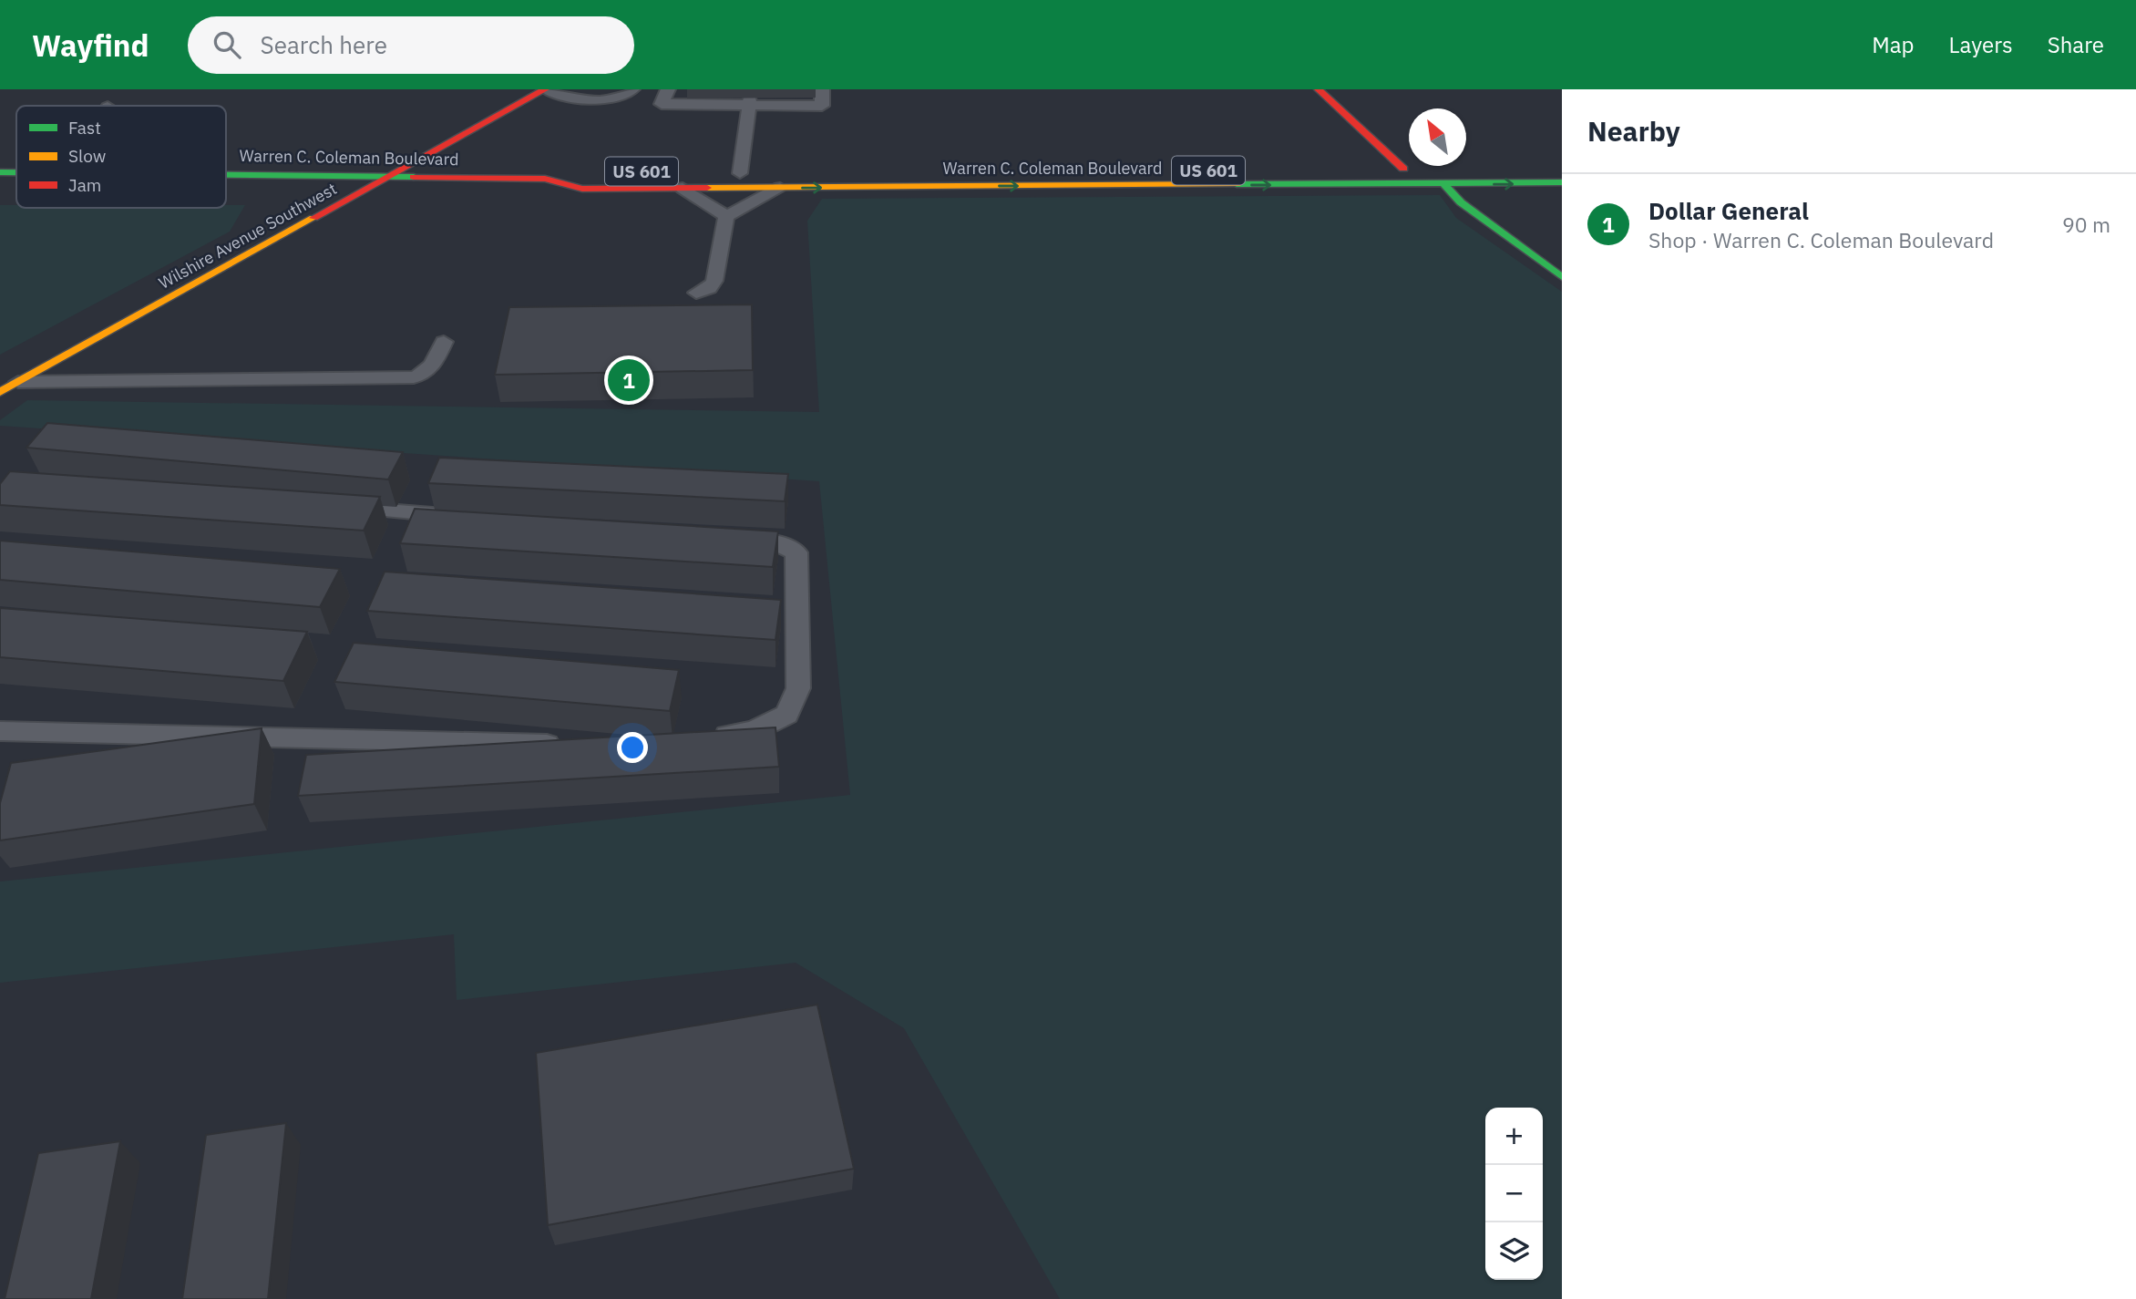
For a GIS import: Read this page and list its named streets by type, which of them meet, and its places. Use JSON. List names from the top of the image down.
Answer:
{
  "streets": {
    "main road": ["Warren C. Coleman Boulevard", "US 601", "Wilshire Avenue Southwest"]
  },
  "crossings": [
    ["Warren C. Coleman Boulevard", "Wilshire Avenue Southwest"]
  ],
  "legend": ["Fast", "Slow", "Jam"],
  "north": "top left",
  "page": {
    "header": "Wayfind",
    "search": "Search here",
    "nav": ["Map", "Layers", "Share"],
    "heading": "Nearby",
    "list": [
      {
        "mark": "1",
        "name": "Dollar General",
        "note": "Shop · Warren C. Coleman Boulevard",
        "value": "90 m"
      }
    ],
    "pins": "1",
    "map_buttons": ["+", "−"]
  }
}
